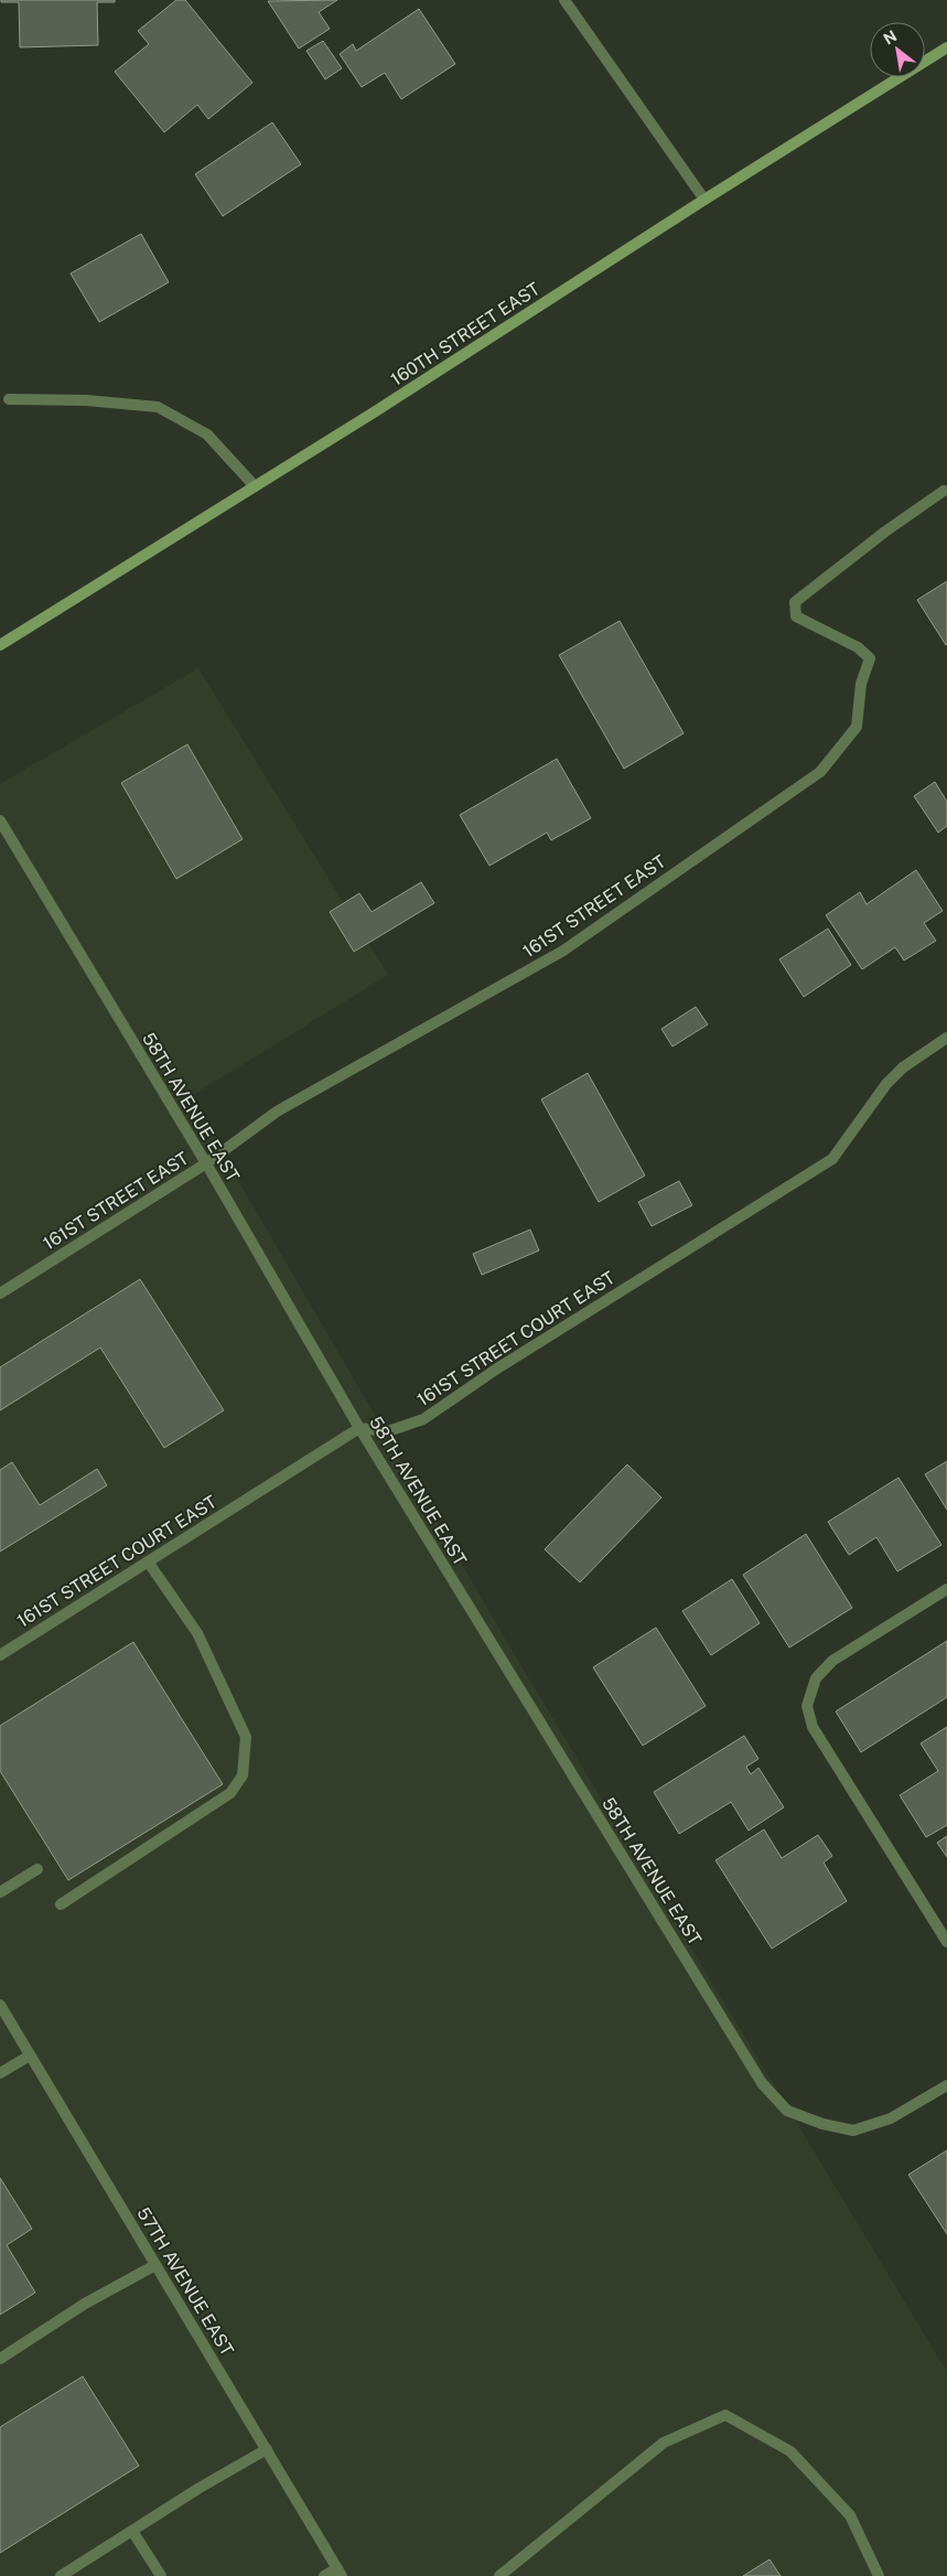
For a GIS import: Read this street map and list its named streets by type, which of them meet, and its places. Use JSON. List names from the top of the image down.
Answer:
{
  "streets": {
    "main road": ["160TH STREET EAST"],
    "street": [
      "161ST STREET EAST",
      "58TH AVENUE EAST",
      "161ST STREET COURT EAST",
      "57TH AVENUE EAST"
    ]
  },
  "crossings": [
    ["161ST STREET EAST", "58TH AVENUE EAST"],
    ["58TH AVENUE EAST", "161ST STREET COURT EAST"]
  ],
  "north": "top left"
}
